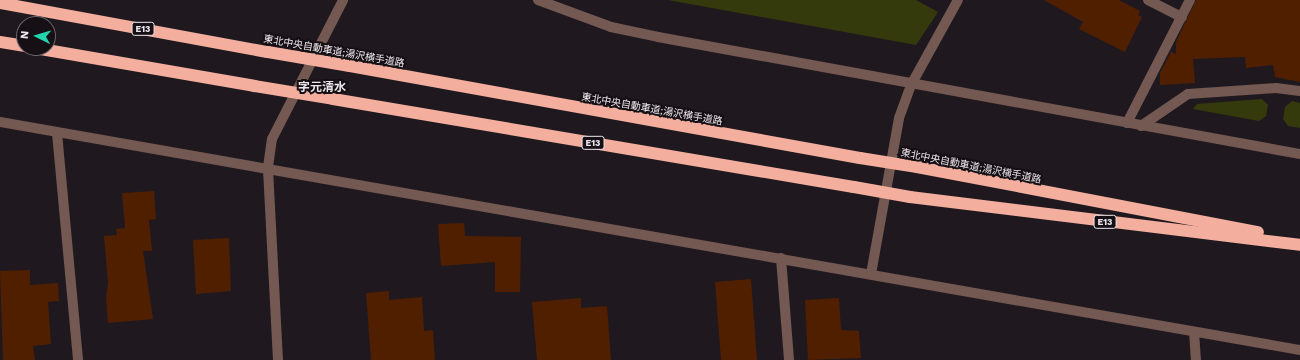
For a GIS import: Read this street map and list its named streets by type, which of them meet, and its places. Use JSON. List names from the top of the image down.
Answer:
{
  "streets": {
    "highway": ["E13", "東北中央自動車道;湯沢横手道路"]
  },
  "districts": ["字元清水"],
  "north": "left"
}
